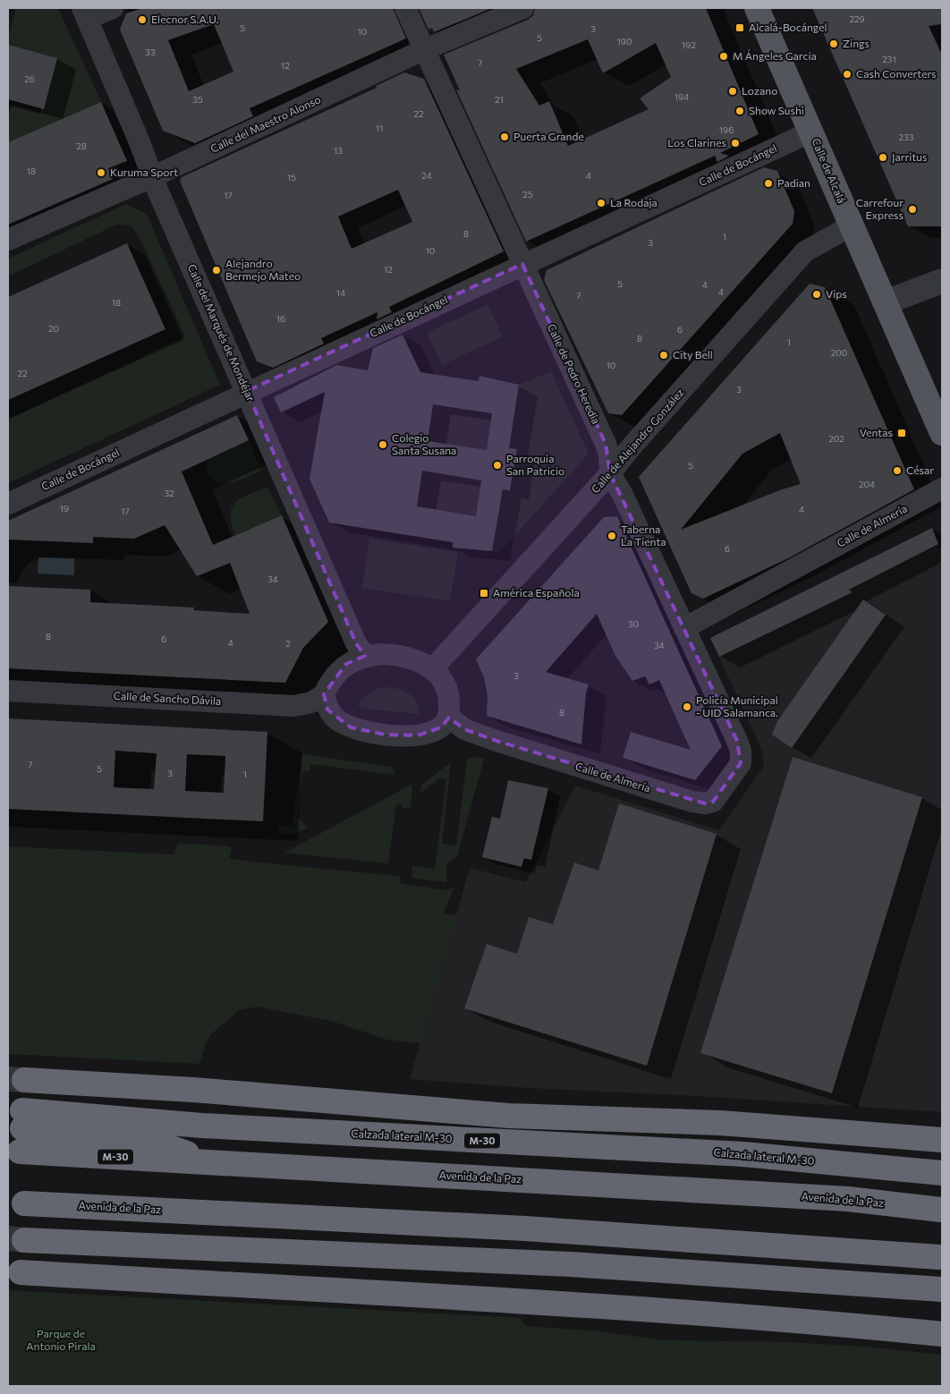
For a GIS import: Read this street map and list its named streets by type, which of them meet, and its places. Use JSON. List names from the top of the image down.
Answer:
{
  "streets": {
    "highway": ["Calzada lateral M-30", "M-30", "Avenida de la Paz"],
    "main road": ["Calle de Alcalá"],
    "street": [
      "Calle del Maestro Alonso",
      "Calle de Bocángel",
      "Calle del Marqués de Mondéjar",
      "Calle de Pedro Heredia",
      "Calle de Alejandro González",
      "Calle de Almería",
      "Calle de Sancho Dávila"
    ]
  },
  "crossings": [
    ["Calle del Maestro Alonso", "Calle del Marqués de Mondéjar"],
    ["Calle del Maestro Alonso", "Calle de Pedro Heredia"],
    ["Calle de Bocángel", "Calle de Alcalá"],
    ["Calle de Bocángel", "Calle del Marqués de Mondéjar"],
    ["Calle de Bocángel", "Calle de Pedro Heredia"],
    ["Calle de Alcalá", "Calle de Alejandro González"],
    ["Calle del Marqués de Mondéjar", "Calle de Alejandro González"],
    ["Calle del Marqués de Mondéjar", "Calle de Almería"],
    ["Calle del Marqués de Mondéjar", "Calle de Sancho Dávila"],
    ["Calle de Pedro Heredia", "Calle de Alejandro González"],
    ["Calle de Pedro Heredia", "Calle de Almería"],
    ["Calle de Alejandro González", "Calle de Almería"],
    ["Calle de Alejandro González", "Calle de Sancho Dávila"],
    ["Calle de Almería", "Calle de Sancho Dávila"],
    ["Calzada lateral M-30", "Avenida de la Paz"]
  ],
  "parks": ["Parque de Antonio Pirala"],
  "places": {
    "other": [
      "Elecnor S.A.U.",
      "Zings",
      "M Ángeles García",
      "Cash Converters",
      "Lozano",
      "Show Sushi",
      "Puerta Grande",
      "Los Clarines",
      "Jarritus",
      "Kuruma Sport",
      "Padian",
      "La Rodaja",
      "Carrefour Express",
      "Alejandro Bermejo Mateo",
      "Vips",
      "City Bell",
      "Colegio Santa Susana",
      "Parroquia San Patricio",
      "César",
      "Taberna La Tienta",
      "Policía Municipal - UID Salamanca."
    ],
    "transit": ["Alcalá-Bocángel", "Ventas", "América Española"]
  },
  "house_numbers": [
    "229",
    "5",
    "3",
    "10",
    "5",
    "190",
    "192",
    "33",
    "231",
    "7",
    "12",
    "26",
    "194",
    "35",
    "21",
    "22",
    "11",
    "196",
    "233",
    "28",
    "13",
    "18",
    "24",
    "4",
    "15",
    "25",
    "17",
    "8",
    "1",
    "3",
    "10",
    "12",
    "5",
    "4",
    "4",
    "14",
    "7",
    "18",
    "16",
    "20",
    "6",
    "8",
    "1",
    "200",
    "10",
    "22",
    "3",
    "202",
    "5",
    "204",
    "32",
    "19",
    "4",
    "17",
    "6",
    "34",
    "30",
    "8",
    "6",
    "4",
    "2",
    "34",
    "3",
    "8",
    "7",
    "5",
    "3",
    "1"
  ]
}
